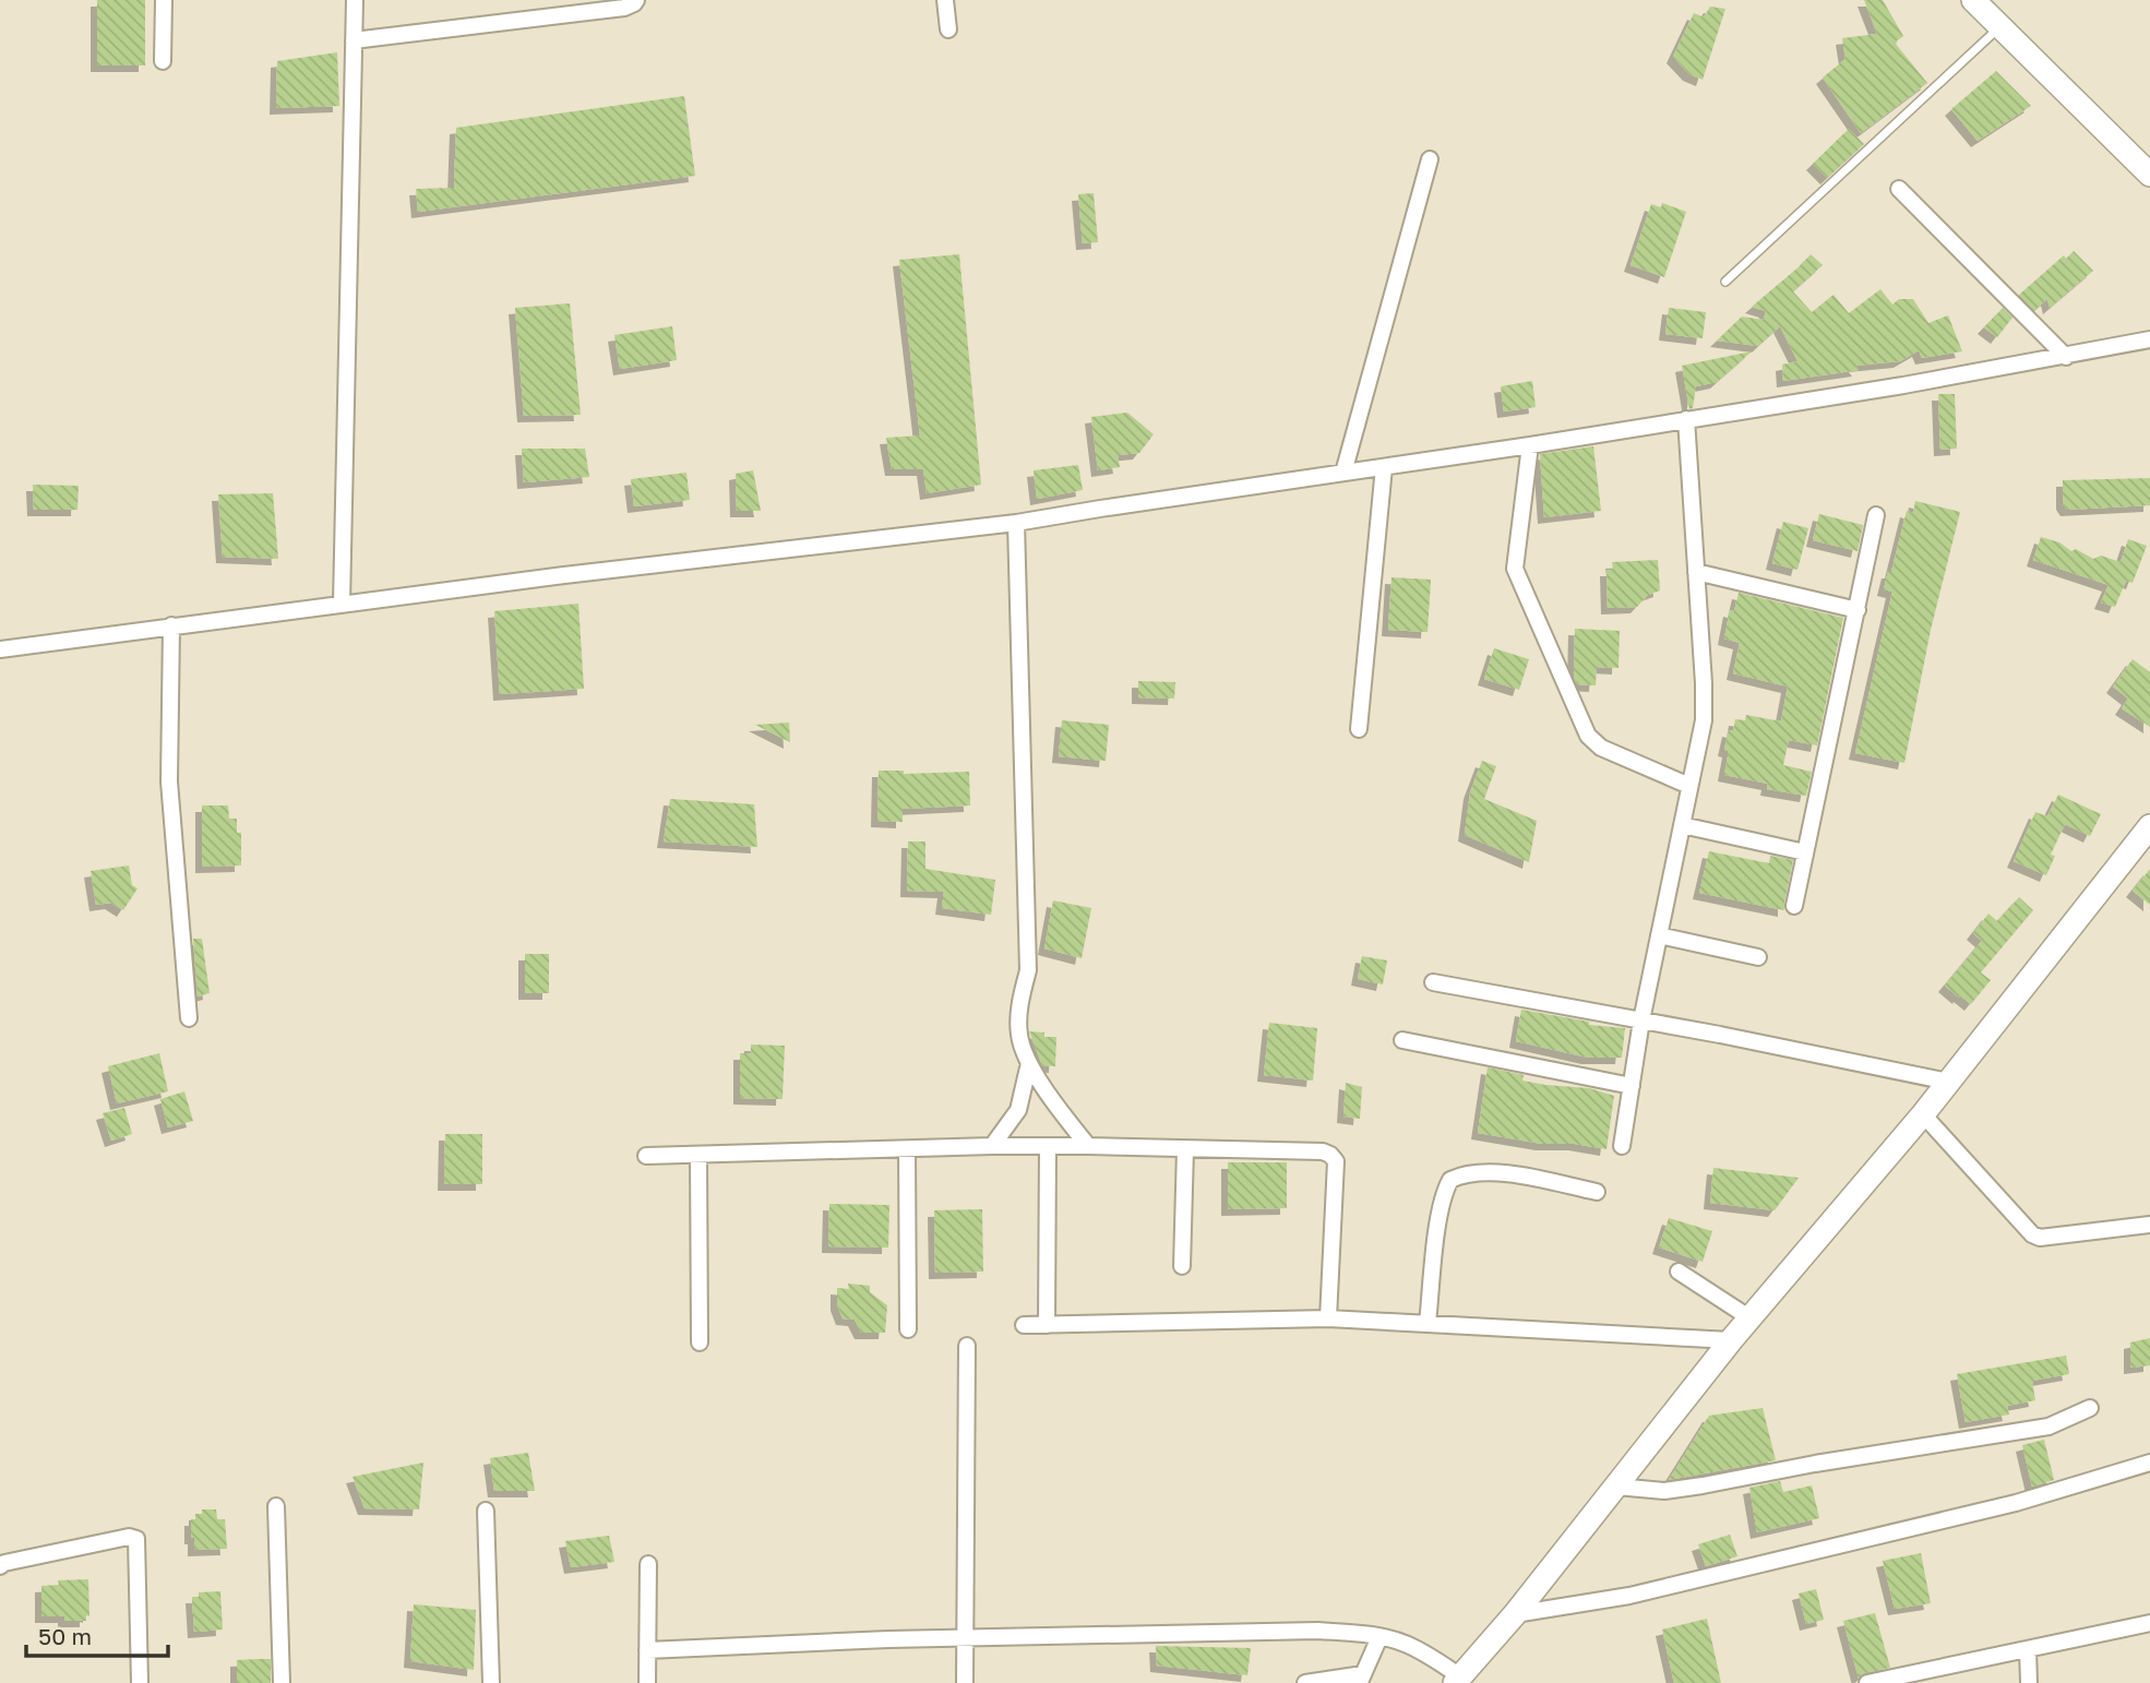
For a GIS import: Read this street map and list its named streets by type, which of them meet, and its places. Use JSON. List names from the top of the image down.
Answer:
{
  "scale_bar": "50 m"
}
